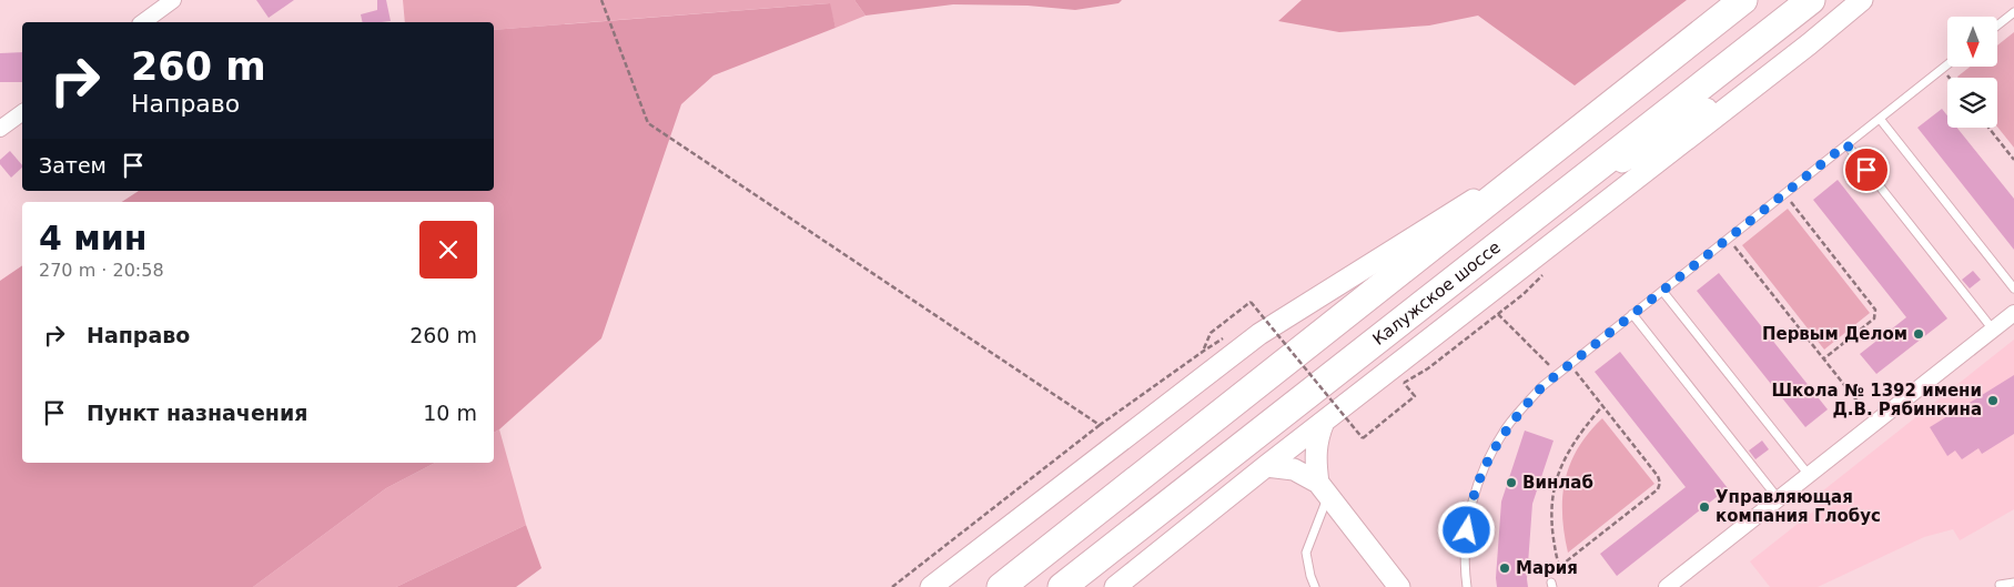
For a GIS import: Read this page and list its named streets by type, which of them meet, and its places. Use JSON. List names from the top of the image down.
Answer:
{
  "streets": {
    "highway": ["Калужское шоссе"]
  },
  "places": [
    "Первым Делом",
    "Школа № 1392 имени Д.В. Рябинкина",
    "Винлаб",
    "Управляющая компания Глобус",
    "Мария"
  ],
  "north": "bottom",
  "page": {
    "turn": ["260 m", "Направо"],
    "then": "Затем",
    "heading": ["4 мин", "270 m · 20:58"],
    "list": [
      {
        "name": "Направо",
        "value": "260 m"
      },
      {
        "name": "Пункт назначения",
        "value": "10 m"
      }
    ]
  }
}
